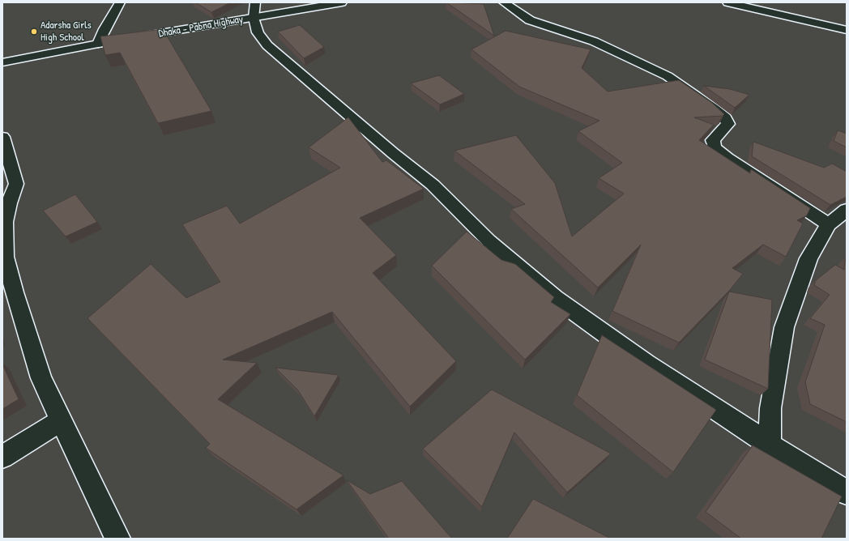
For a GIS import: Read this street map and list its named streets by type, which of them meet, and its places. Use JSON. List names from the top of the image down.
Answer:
{
  "streets": {
    "main road": ["Dhaka - Pabna Highway"]
  },
  "places": ["Adarsha Girls High School"]
}
